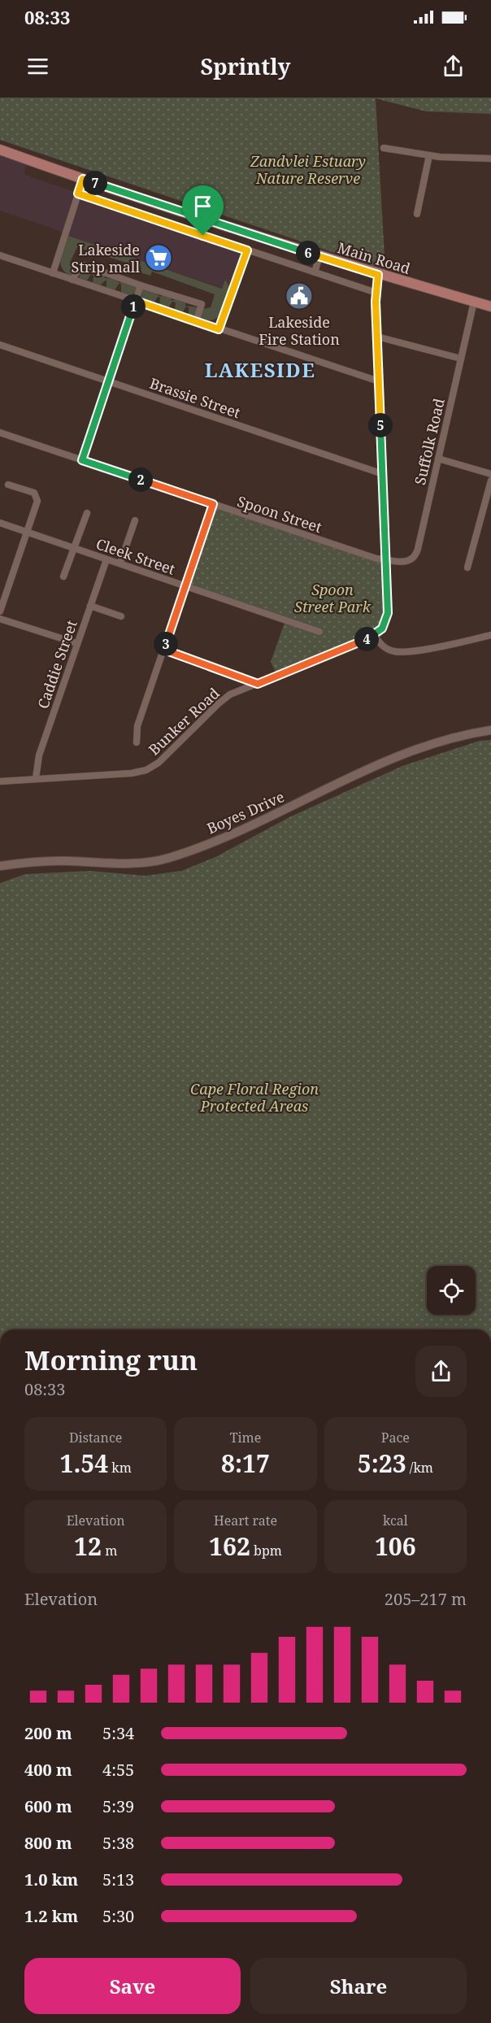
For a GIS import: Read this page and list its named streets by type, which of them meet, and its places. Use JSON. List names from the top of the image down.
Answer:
{
  "streets": {
    "main road": ["Main Road", "Boyes Drive"],
    "street": [
      "Brassie Street",
      "Suffolk Road",
      "Spoon Street",
      "Cleek Street",
      "Caddie Street",
      "Bunker Road"
    ]
  },
  "crossings": [
    ["Main Road", "Suffolk Road"],
    ["Suffolk Road", "Spoon Street"],
    ["Cleek Street", "Caddie Street"],
    ["Caddie Street", "Bunker Road"]
  ],
  "districts": ["LAKESIDE"],
  "parks": ["Zandvlei Estuary Nature Reserve", "Spoon Street Park", "Cape Floral Region Protected Areas"],
  "places": {
    "supermarket": ["Lakeside Strip mall"],
    "public building": ["Lakeside Fire Station"]
  },
  "page": {
    "status": "08:33",
    "header": "Sprintly",
    "pins": [
      "7",
      "6",
      "1",
      "5",
      "2",
      "4",
      "3"
    ],
    "heading": ["Morning run", "08:33"],
    "stats": [
      ["Distance", "1.54 km"],
      ["Time", "8:17"],
      ["Pace", "5:23 /km"],
      ["Elevation", "12 m"],
      ["Heart rate", "162 bpm"],
      ["kcal", "106"]
    ],
    "chart": ["Elevation", "205–217 m"],
    "list": [
      {
        "name": "200 m",
        "note": "5:34"
      },
      {
        "name": "400 m",
        "note": "4:55"
      },
      {
        "name": "600 m",
        "note": "5:39"
      },
      {
        "name": "800 m",
        "note": "5:38"
      },
      {
        "name": "1.0 km",
        "note": "5:13"
      },
      {
        "name": "1.2 km",
        "note": "5:30"
      }
    ],
    "buttons": ["Save", "Share"]
  }
}
